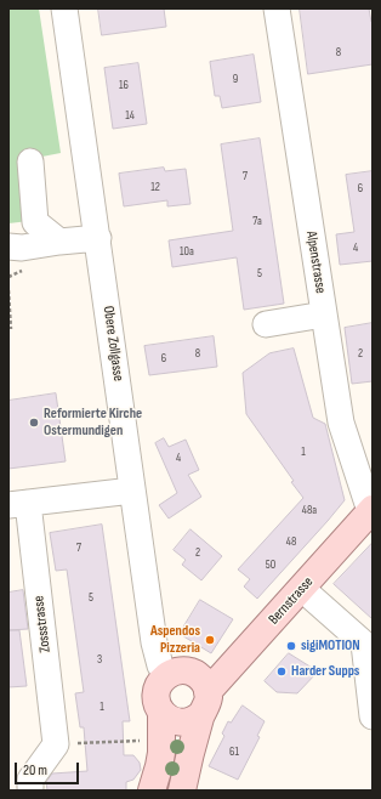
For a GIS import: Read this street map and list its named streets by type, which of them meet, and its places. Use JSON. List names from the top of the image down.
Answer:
{
  "streets": {
    "main road": ["Bernstrasse"],
    "street": ["Alpenstrasse", "Obere Zollgasse", "Zossstrasse"]
  },
  "crossings": [
    ["Alpenstrasse", "Bernstrasse"],
    ["Obere Zollgasse", "Bernstrasse"],
    ["Obere Zollgasse", "Zossstrasse"]
  ],
  "places": [
    "Reformierte Kirche Ostermundigen",
    "Aspendos Pizzeria",
    "sigiMOTION",
    "Harder Supps"
  ],
  "house_numbers": [
    "8",
    "9",
    "16",
    "14",
    "7",
    "12",
    "6",
    "7a",
    "4",
    "10a",
    "5",
    "8",
    "2",
    "6",
    "1",
    "4",
    "48a",
    "48",
    "7",
    "2",
    "50",
    "5",
    "3",
    "1",
    "61"
  ],
  "scale_bar": "20 m"
}
